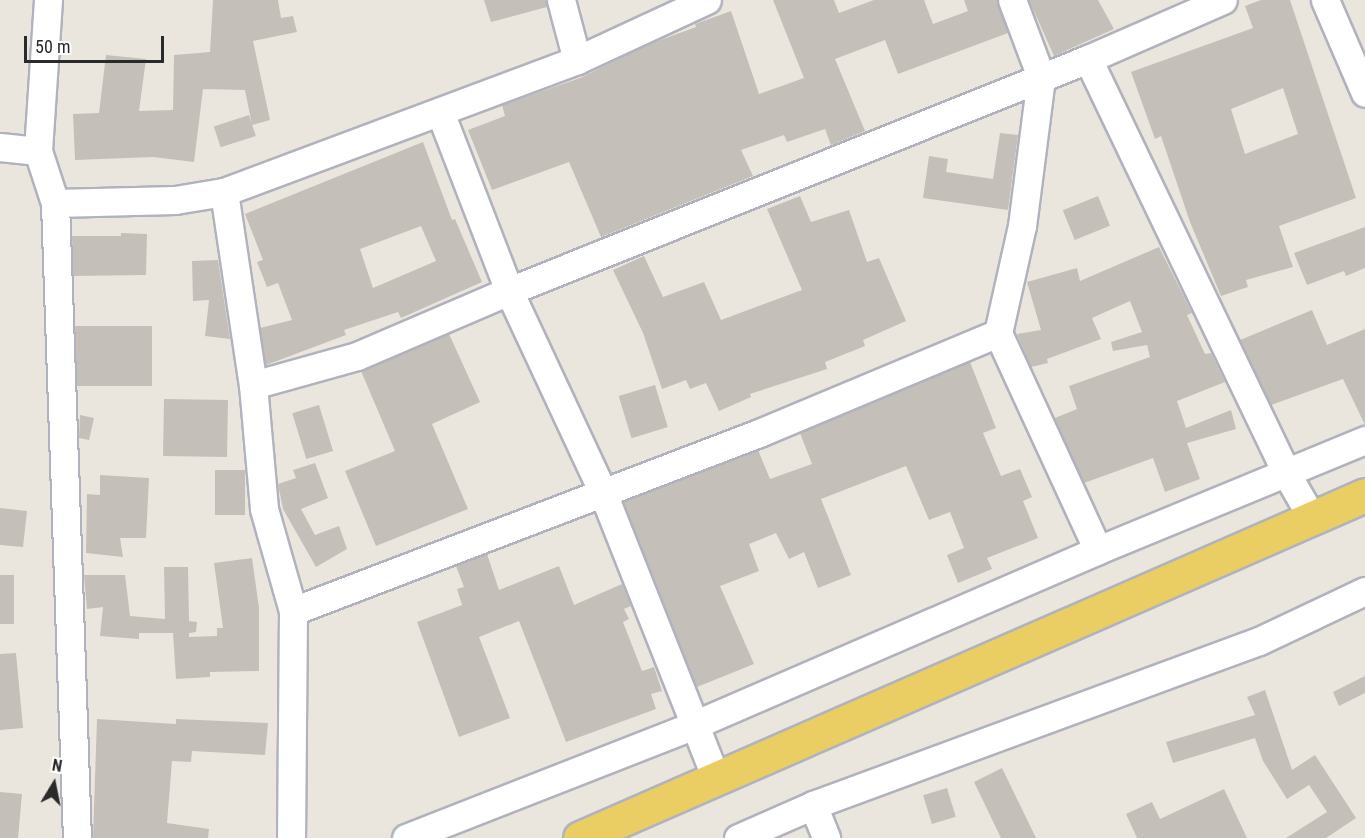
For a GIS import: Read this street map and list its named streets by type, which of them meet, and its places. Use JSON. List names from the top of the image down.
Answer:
{
  "scale_bar": "50 m",
  "north": "top"
}
